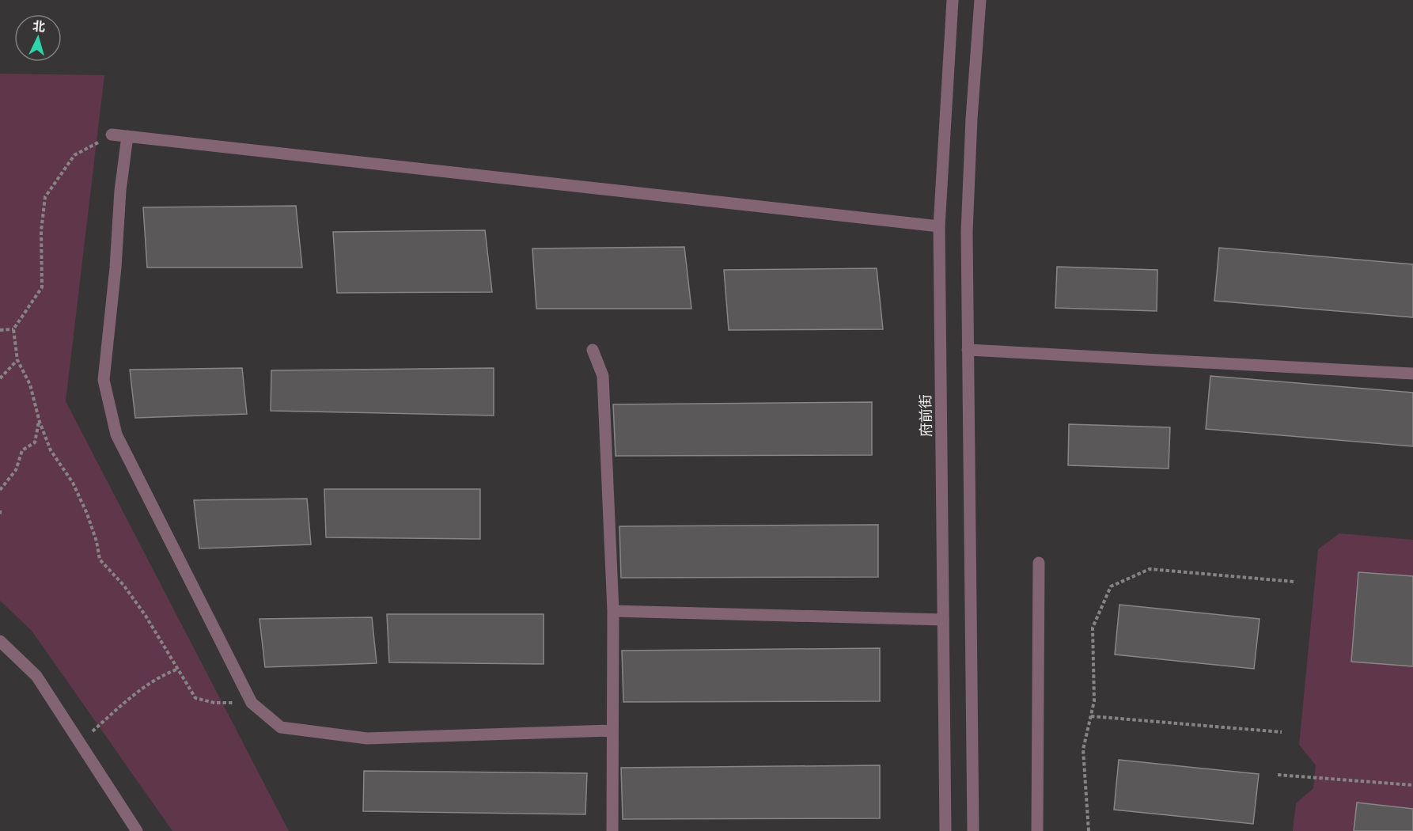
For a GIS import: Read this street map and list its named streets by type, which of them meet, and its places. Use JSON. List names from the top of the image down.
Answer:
{
  "streets": {
    "street": ["府前街"]
  },
  "north": "top"
}
